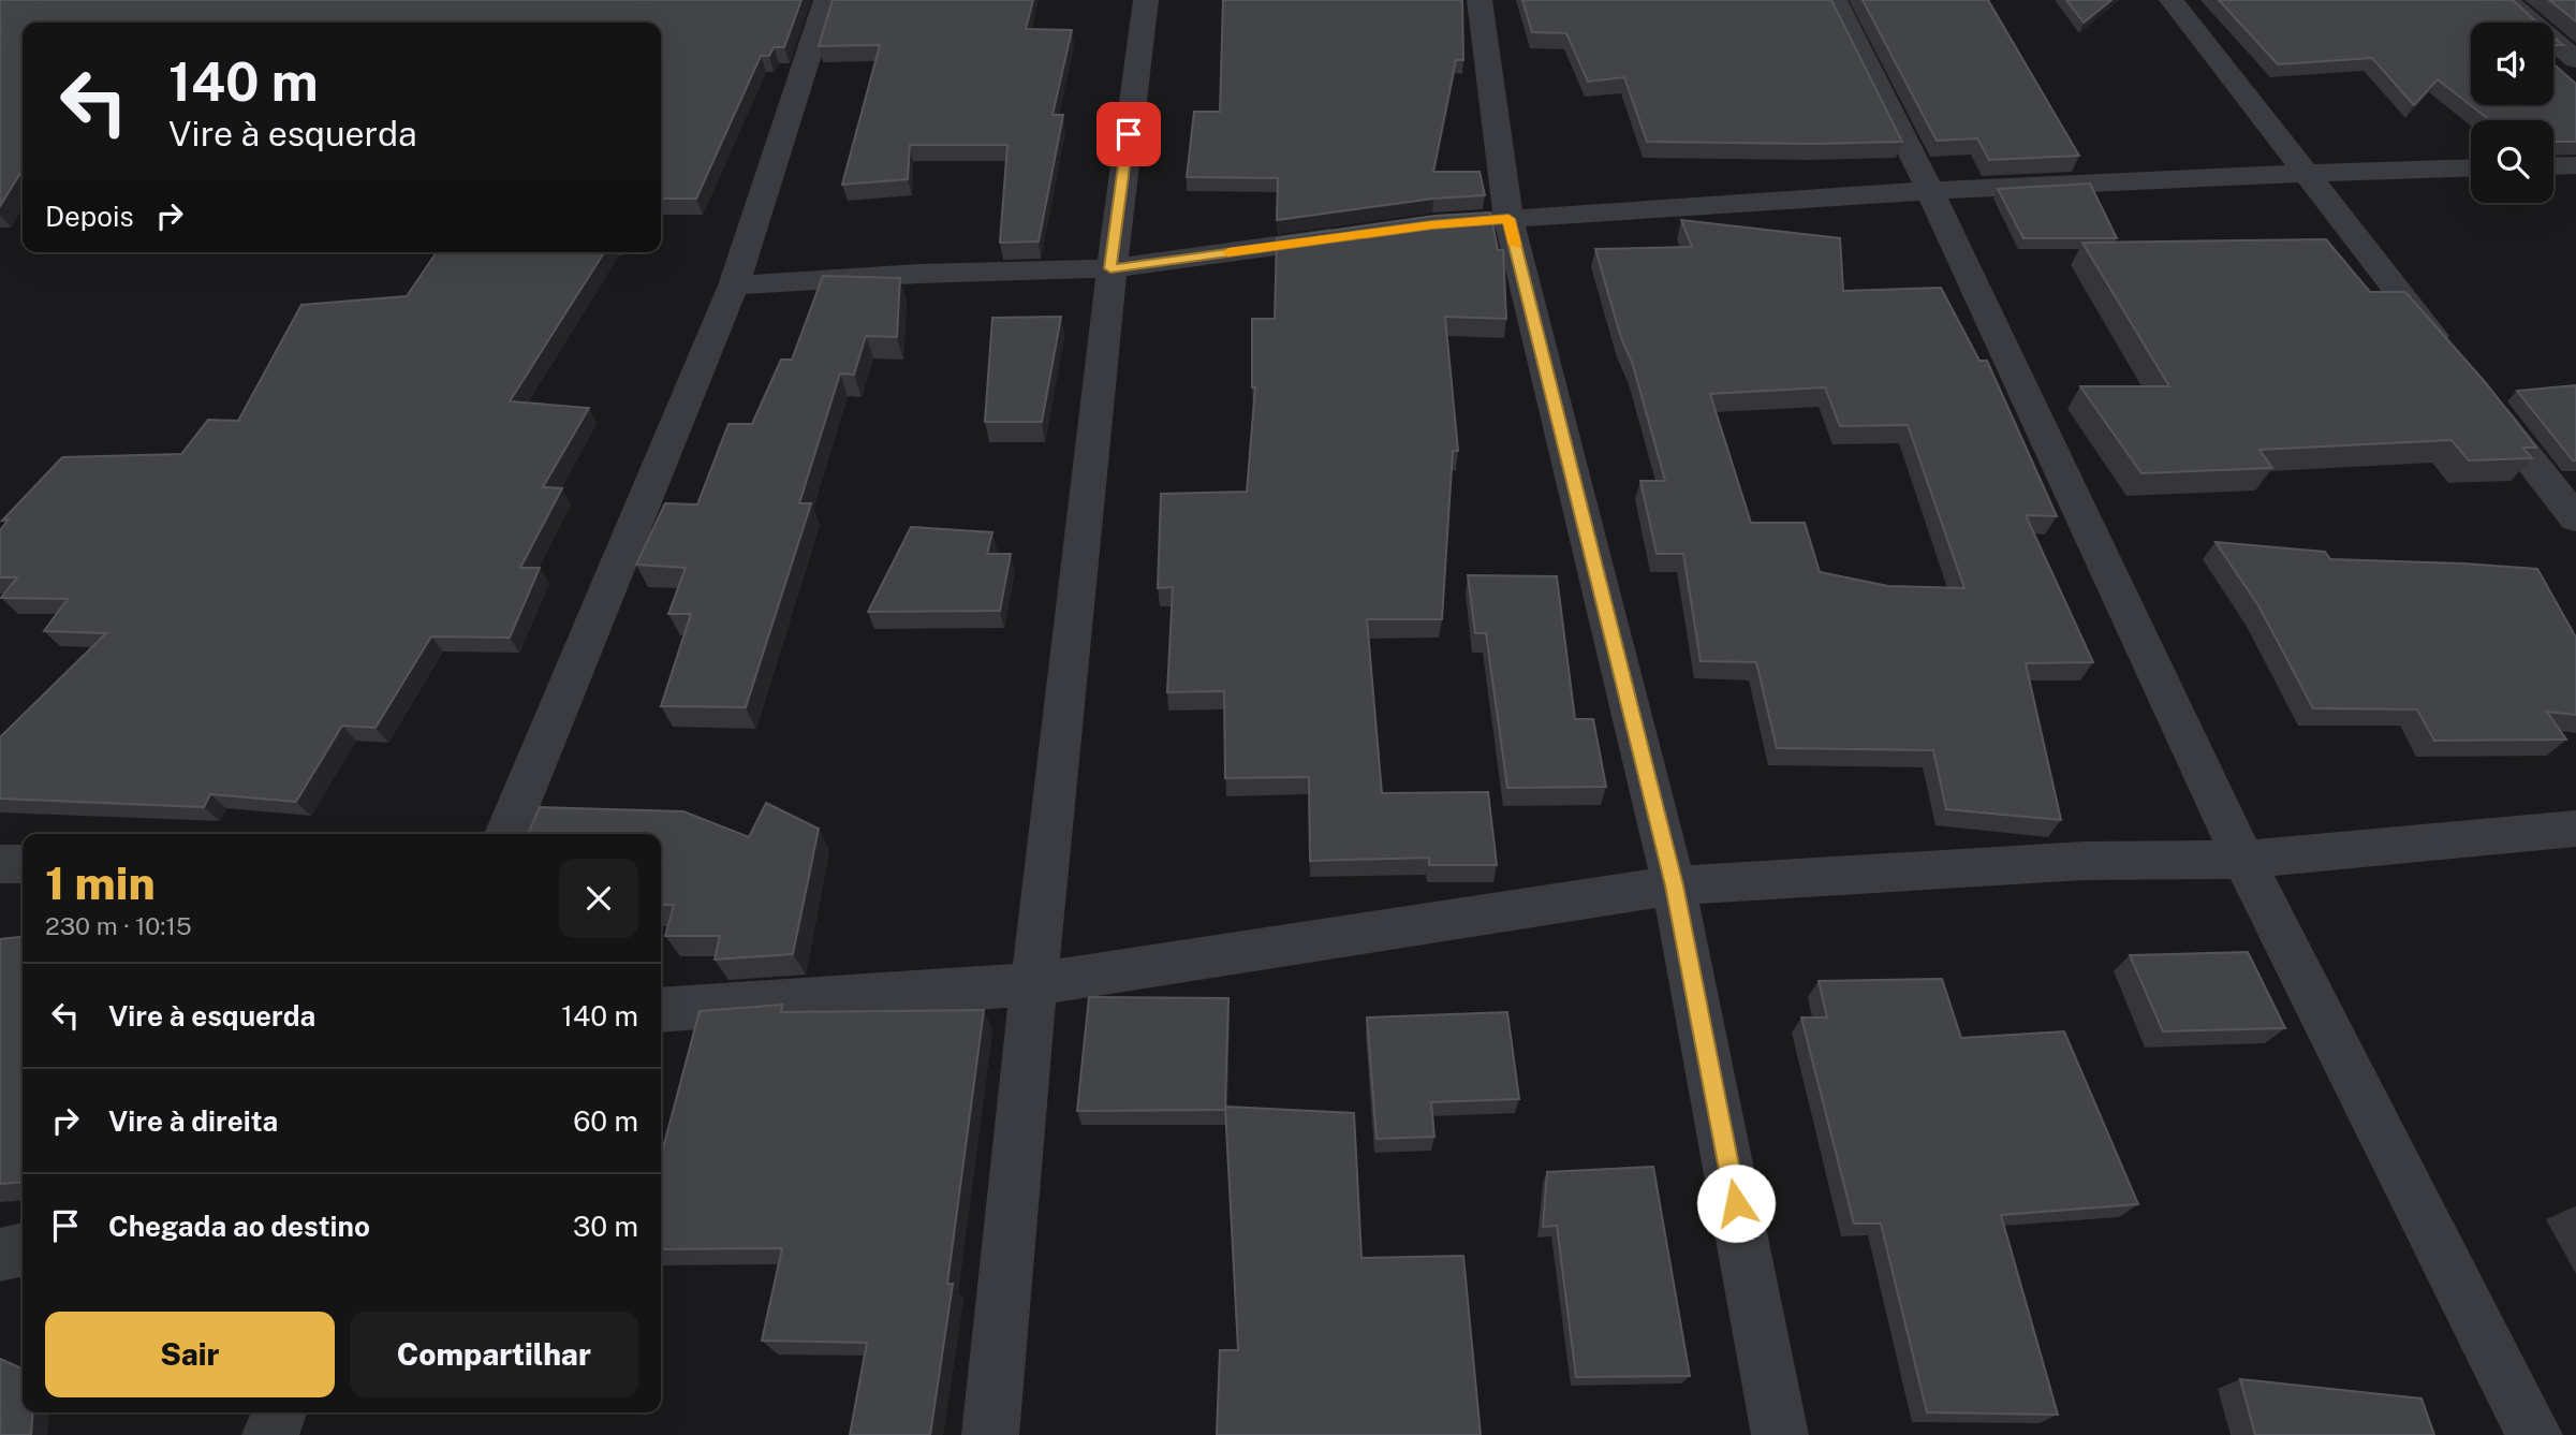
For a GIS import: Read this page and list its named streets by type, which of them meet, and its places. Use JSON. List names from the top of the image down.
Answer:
{
  "page": {
    "turn": ["140 m", "Vire à esquerda"],
    "then": "Depois",
    "heading": ["1 min", "230 m · 10:15"],
    "list": [
      {
        "name": "Vire à esquerda",
        "value": "140 m"
      },
      {
        "name": "Vire à direita",
        "value": "60 m"
      },
      {
        "name": "Chegada ao destino",
        "value": "30 m"
      }
    ],
    "buttons": ["Sair", "Compartilhar"]
  }
}
